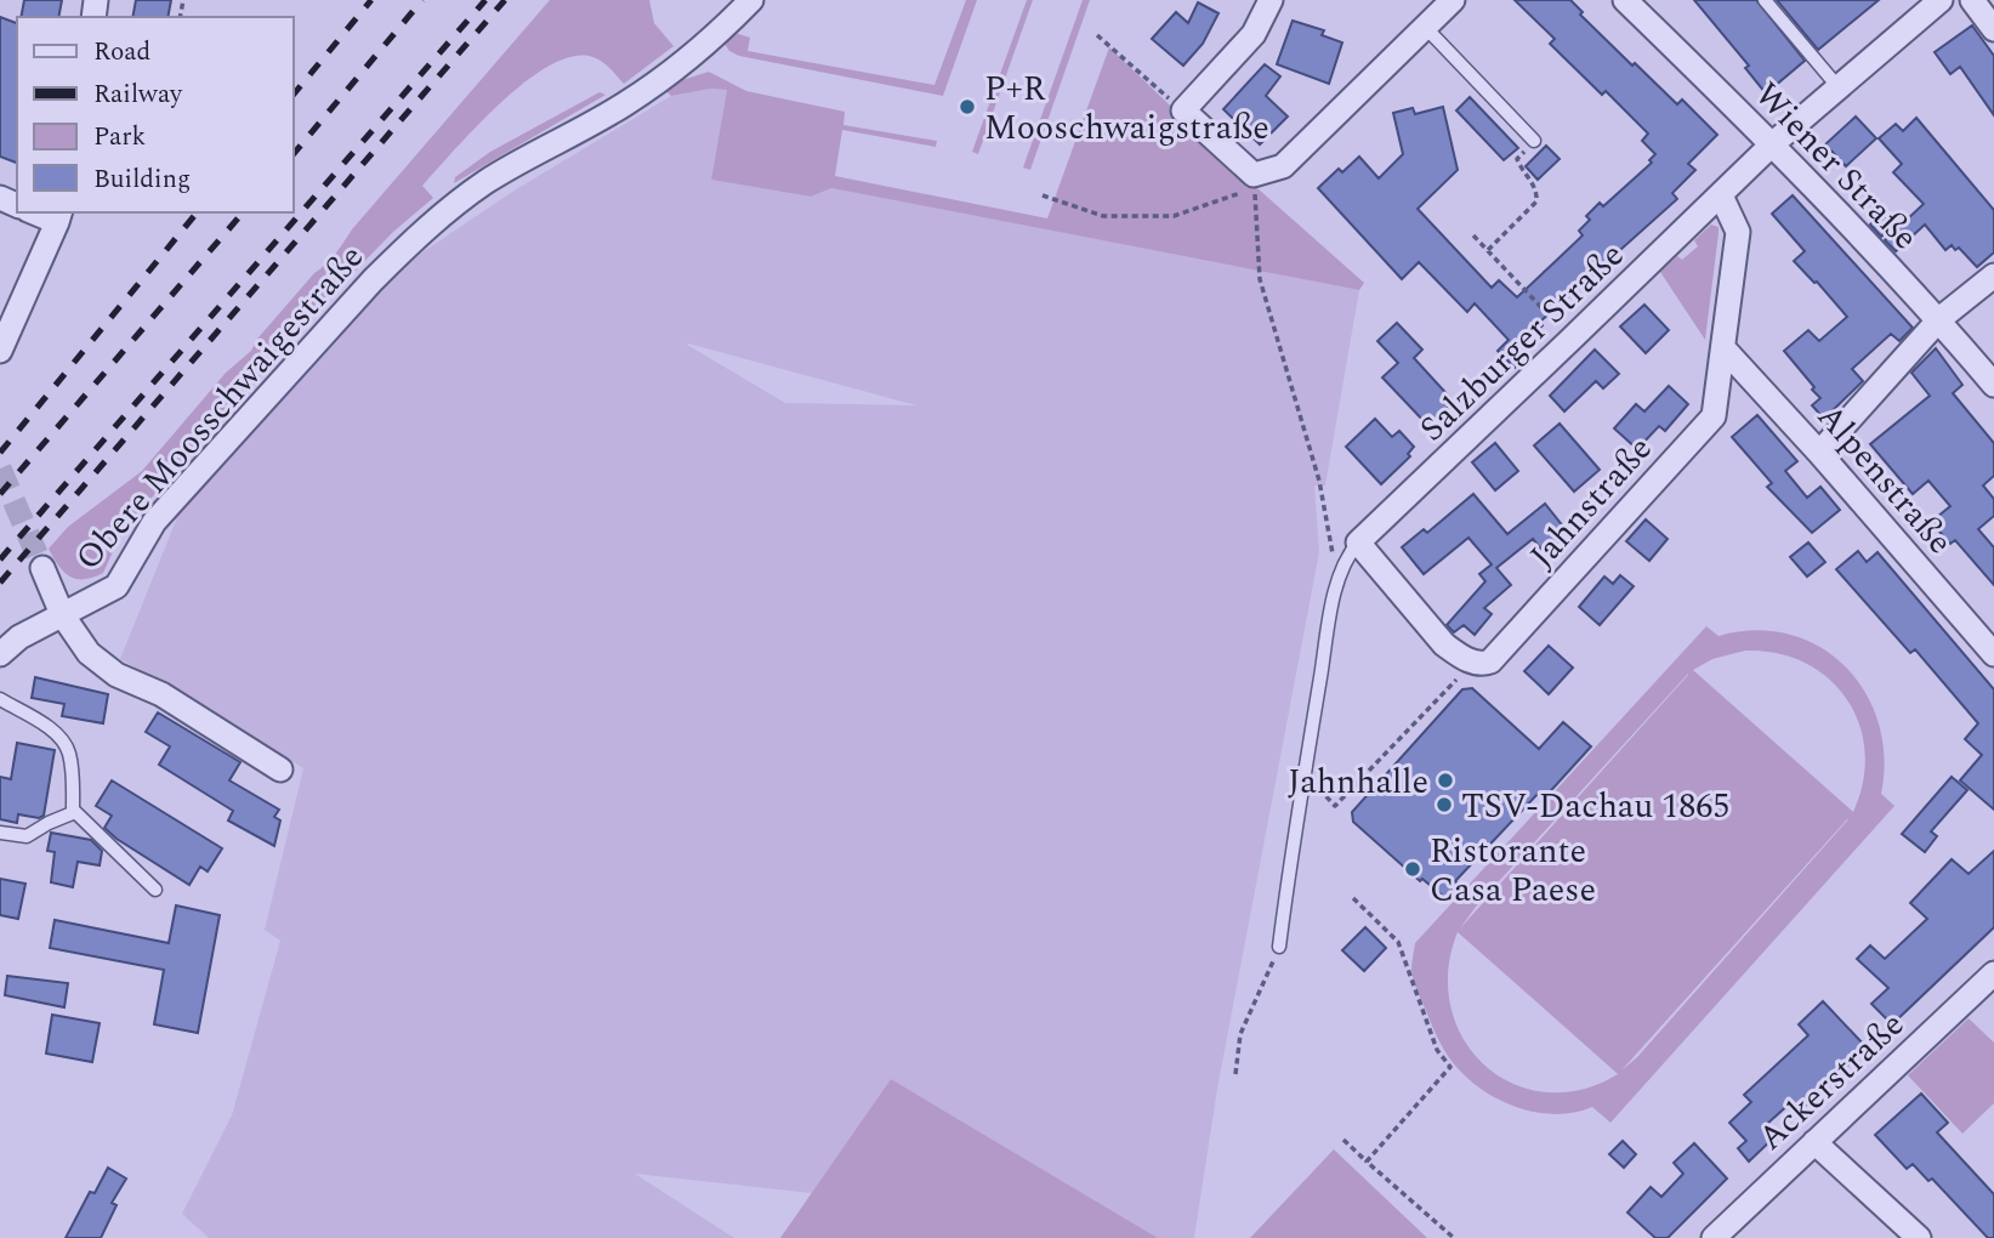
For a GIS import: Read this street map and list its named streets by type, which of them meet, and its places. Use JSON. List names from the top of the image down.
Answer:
{
  "streets": {
    "street": [
      "Wiener Straße",
      "Salzburger Straße",
      "Obere Moosschwaigestraße",
      "Alpenstraße",
      "Jahnstraße",
      "Ackerstraße"
    ]
  },
  "crossings": [
    ["Salzburger Straße", "Jahnstraße"],
    ["Alpenstraße", "Jahnstraße"]
  ],
  "places": [
    "P+R Mooschwaigstraße",
    "Jahnhalle",
    "TSV-Dachau 1865",
    "Ristorante Casa Paese"
  ],
  "legend": [
    "Road",
    "Railway",
    "Park",
    "Building"
  ]
}
